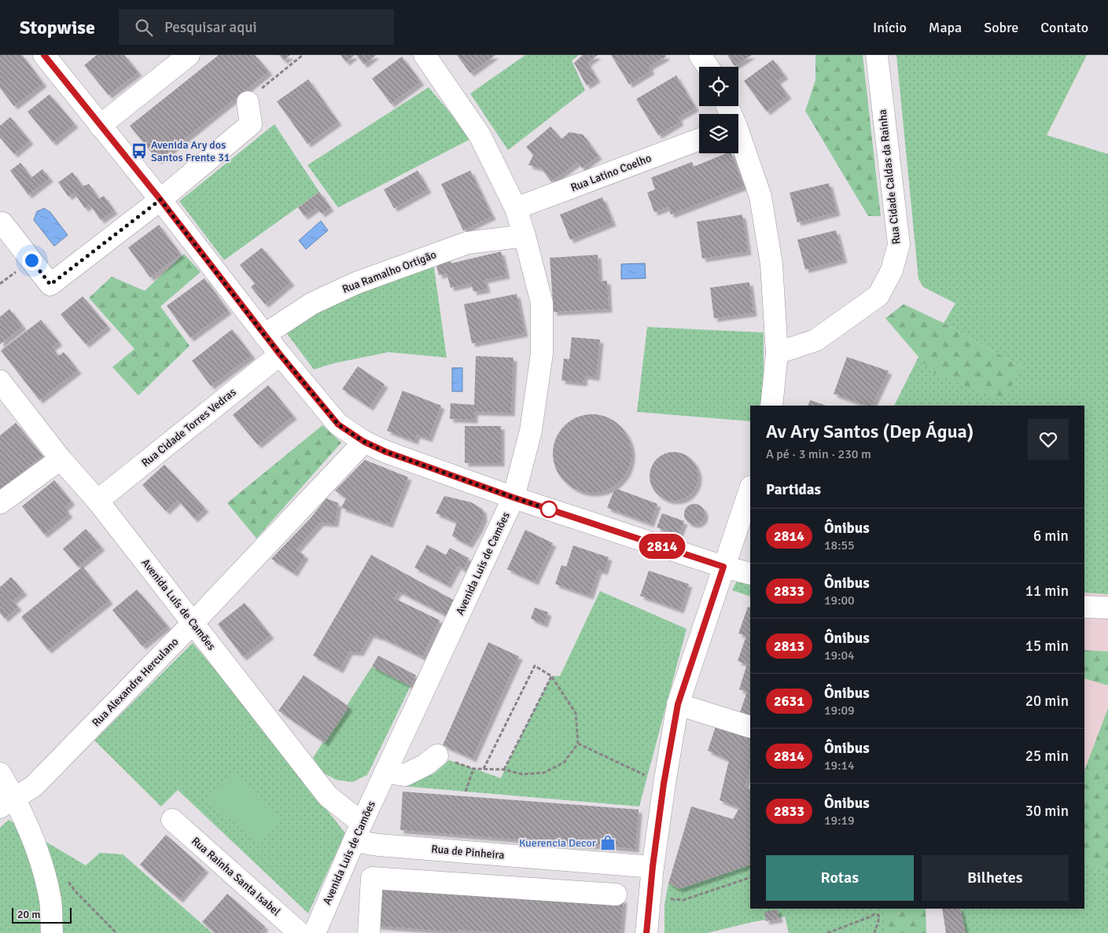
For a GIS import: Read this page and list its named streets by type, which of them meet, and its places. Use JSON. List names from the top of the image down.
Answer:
{
  "streets": {
    "street": [
      "Rua Latino Coelho",
      "Rua Cidade Caldas da Rainha",
      "Rua Ramalho Ortigão",
      "Rua Cidade Torres Vedras",
      "Avenida Luis de Camões",
      "Avenida Luís de Camões",
      "Rua Alexandre Herculano",
      "Rua de Pinheira",
      "Rua Rainha Santa Isabel"
    ]
  },
  "crossings": [
    ["Rua Latino Coelho", "Avenida Luis de Camões"],
    ["Rua Ramalho Ortigão", "Avenida Luis de Camões"],
    ["Rua Cidade Torres Vedras", "Avenida Luís de Camões"],
    ["Avenida Luis de Camões", "Avenida Luís de Camões"],
    ["Avenida Luis de Camões", "Rua de Pinheira"],
    ["Avenida Luís de Camões", "Rua Alexandre Herculano"],
    ["Avenida Luís de Camões", "Rua de Pinheira"]
  ],
  "places": {
    "bus stop": ["Avenida Ary dos Santos Frente 31"],
    "shop": ["Kuerencia Decor"]
  },
  "lines": ["bus line 2814"],
  "scale_bar": "20 m",
  "page": {
    "header": "Stopwise",
    "search": "Pesquisar aqui",
    "nav": [
      "Início",
      "Mapa",
      "Sobre",
      "Contato"
    ],
    "on_map": "2814",
    "heading": [
      ["Av Ary Santos (Dep Água)", "A pé · 3 min · 230 m"],
      "Partidas"
    ],
    "list": [
      {
        "mark": "2814",
        "name": "Ônibus",
        "note": "18:55",
        "value": "6 min"
      },
      {
        "mark": "2833",
        "name": "Ônibus",
        "note": "19:00",
        "value": "11 min"
      },
      {
        "mark": "2813",
        "name": "Ônibus",
        "note": "19:04",
        "value": "15 min"
      },
      {
        "mark": "2631",
        "name": "Ônibus",
        "note": "19:09",
        "value": "20 min"
      },
      {
        "mark": "2814",
        "name": "Ônibus",
        "note": "19:14",
        "value": "25 min"
      },
      {
        "mark": "2833",
        "name": "Ônibus",
        "note": "19:19",
        "value": "30 min"
      }
    ],
    "buttons": ["Rotas", "Bilhetes"],
    "scale": "20 m"
  }
}
